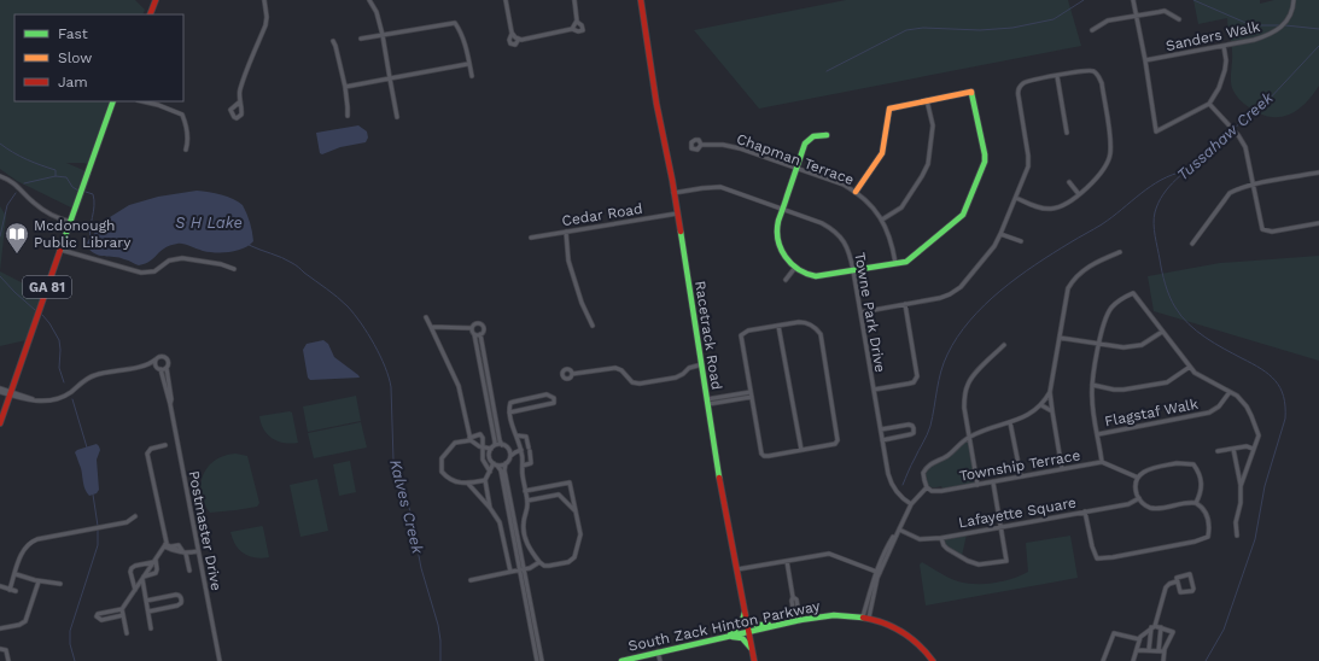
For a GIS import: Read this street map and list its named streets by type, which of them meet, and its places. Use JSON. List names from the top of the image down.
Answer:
{
  "streets": {
    "street": [
      "Sanders Walk",
      "Chapman Terrace",
      "Cedar Road",
      "GA 81",
      "Towne Park Drive",
      "Racetrack Road",
      "Flagstaf Walk",
      "Township Terrace",
      "Lafayette Square",
      "Postmaster Drive",
      "South Zack Hinton Parkway"
    ]
  },
  "crossings": [
    ["Cedar Road", "Racetrack Road"],
    ["Towne Park Drive", "Racetrack Road"],
    ["Racetrack Road", "South Zack Hinton Parkway"],
    ["Township Terrace", "Lafayette Square"]
  ],
  "water": ["Tussahaw Creek", "S H Lake", "Kalves Creek"],
  "places": {
    "library": ["Mcdonough Public Library"]
  },
  "legend": ["Fast", "Slow", "Jam"]
}
